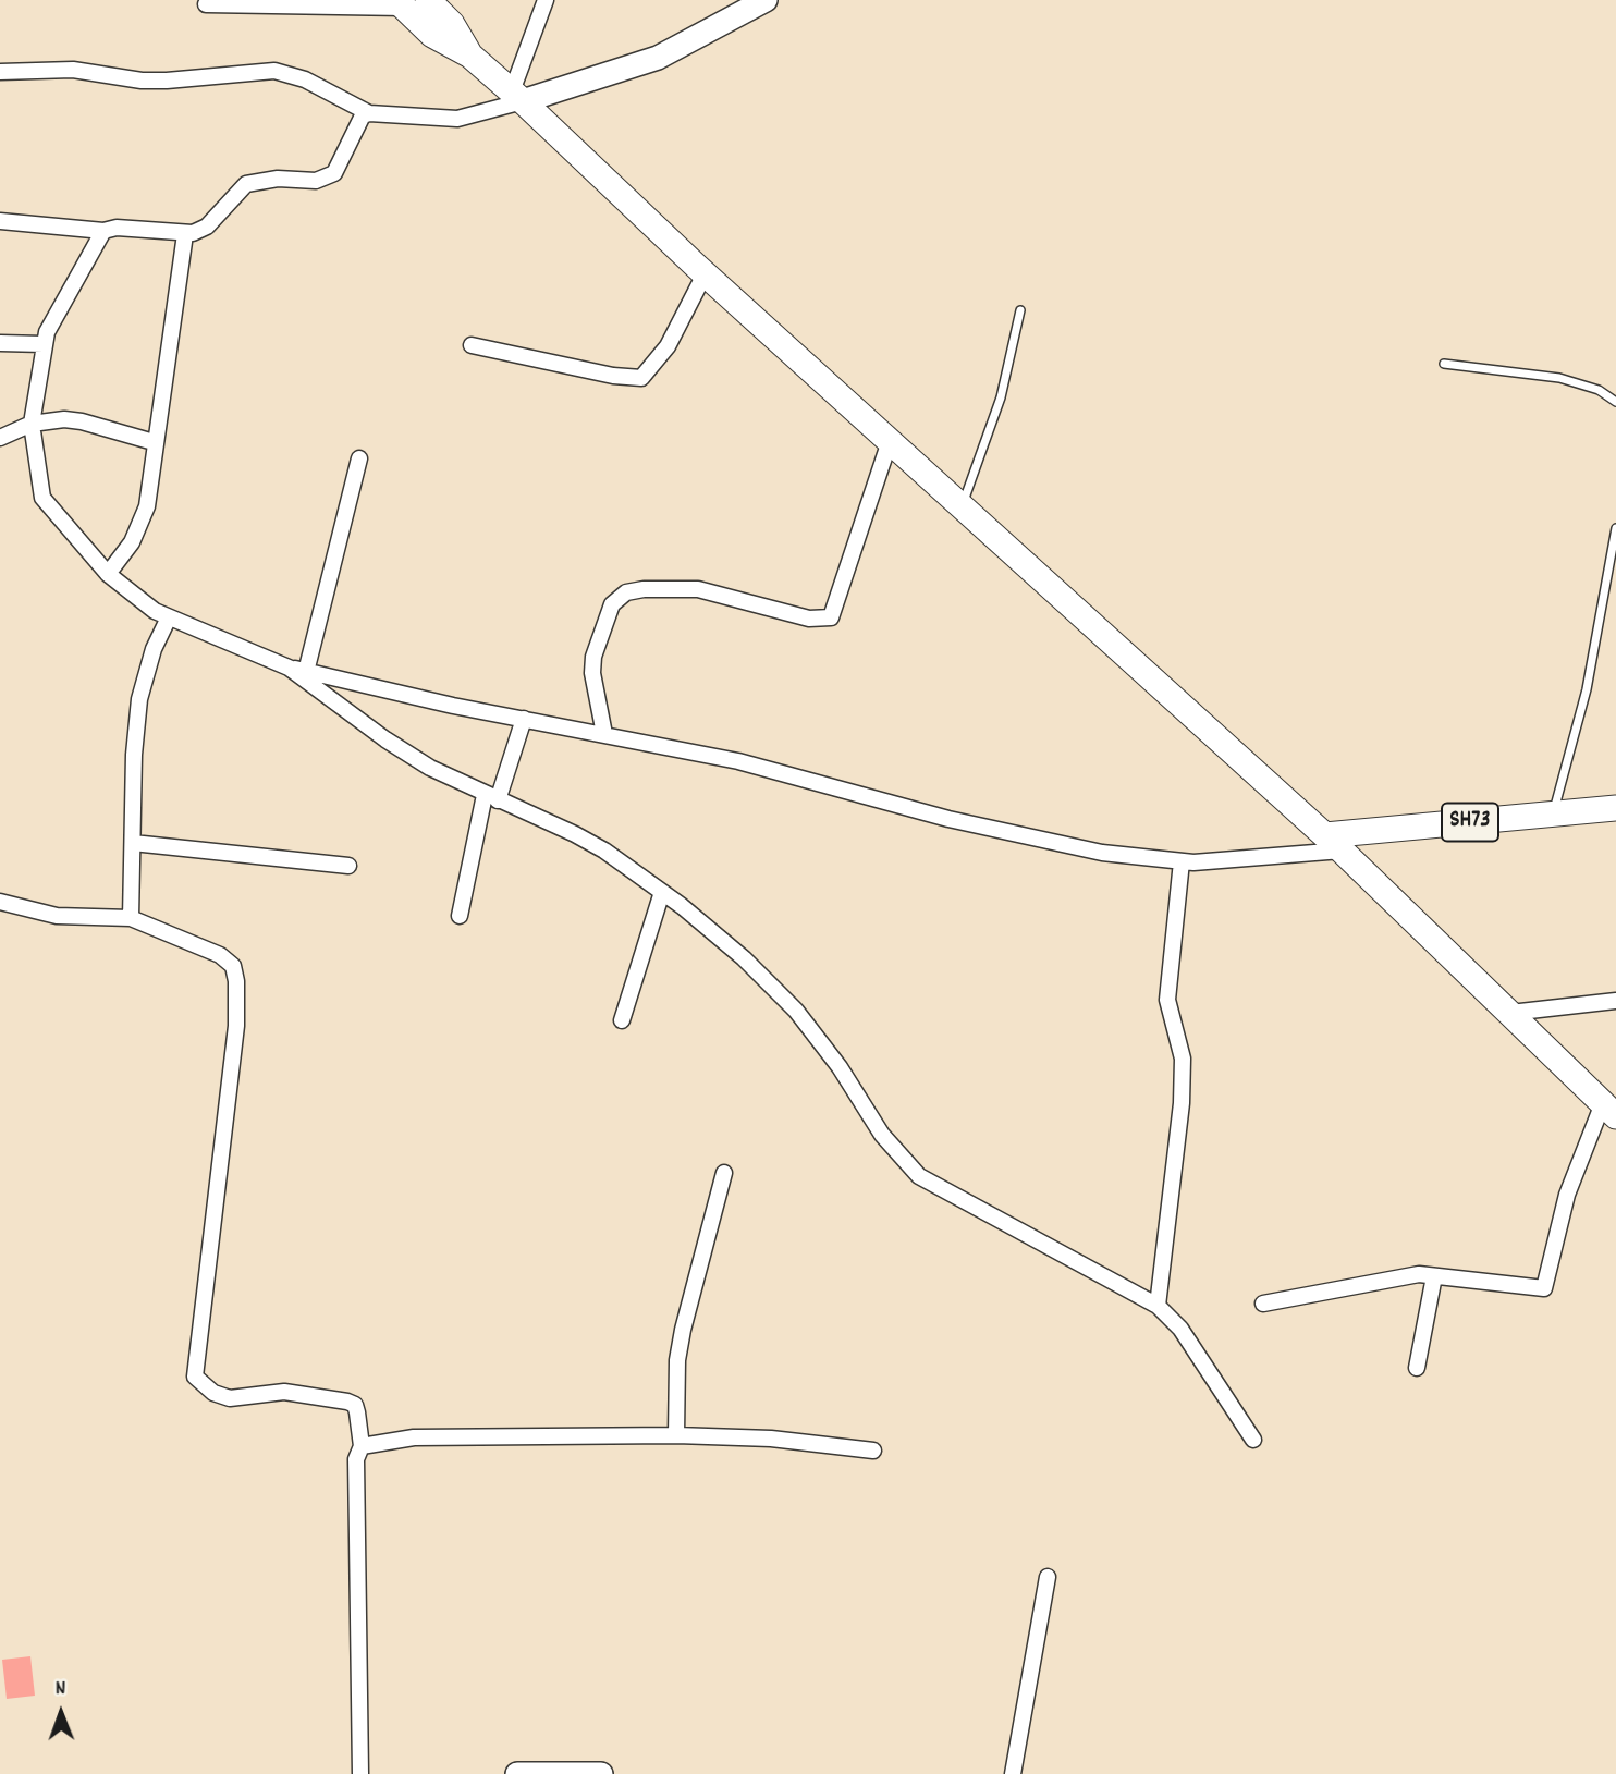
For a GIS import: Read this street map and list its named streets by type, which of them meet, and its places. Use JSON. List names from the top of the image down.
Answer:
{
  "streets": {
    "main road": ["SH73"]
  },
  "north": "top"
}
